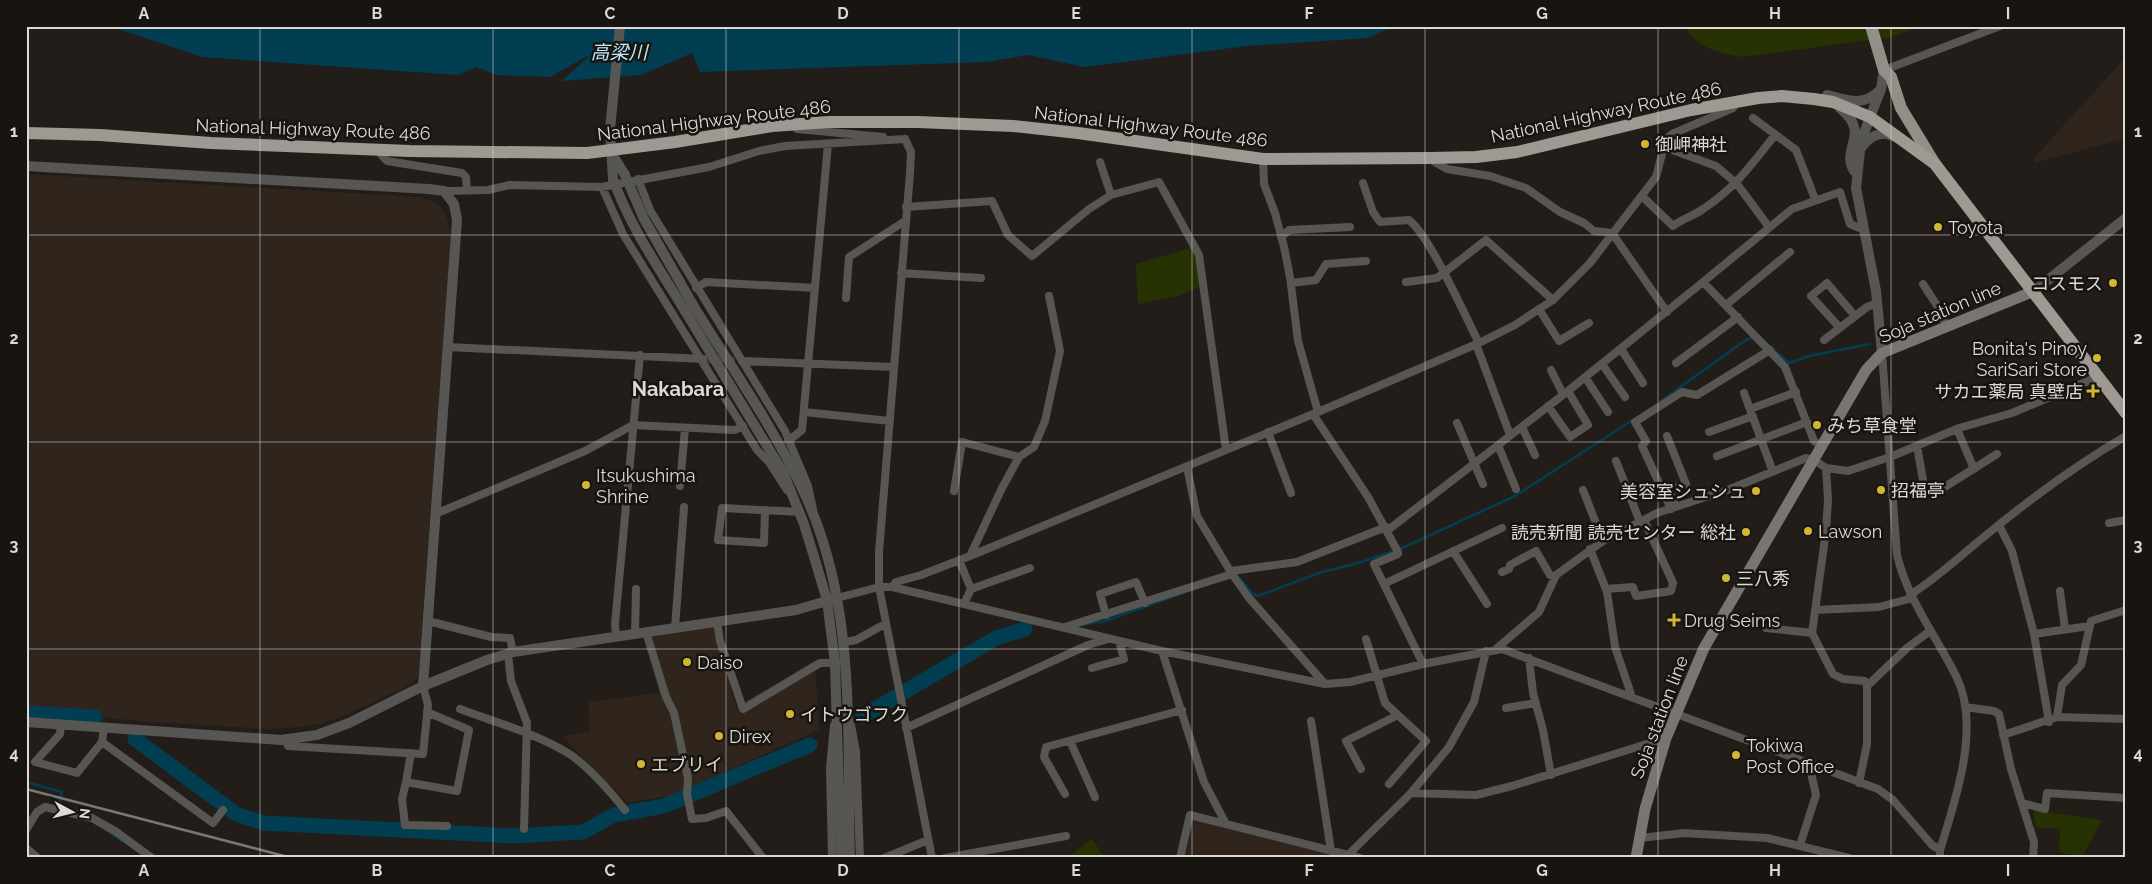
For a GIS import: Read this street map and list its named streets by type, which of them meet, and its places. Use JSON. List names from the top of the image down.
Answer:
{
  "streets": {
    "highway": ["National Highway Route 486"],
    "main road": ["Soja station line"]
  },
  "crossings": [
    ["National Highway Route 486", "Soja station line"]
  ],
  "districts": ["Nakabara"],
  "water": ["高梁川"],
  "places": {
    "other": [
      "御岬神社",
      "Toyota",
      "コスモス",
      "Bonita's Pinoy SariSari Store",
      "みち草食堂",
      "Itsukushima Shrine",
      "招福亭",
      "美容室シュシュ",
      "Lawson",
      "読売新聞 読売センター 総社",
      "三八秀",
      "Daiso",
      "イトウゴフク",
      "Direx",
      "Tokiwa Post Office",
      "エブリイ"
    ],
    "health": ["サカエ薬局 真壁店", "Drug Seims"]
  },
  "north": "right",
  "grid": {
    "columns": [
      "A",
      "B",
      "C",
      "D",
      "E",
      "F",
      "G",
      "H",
      "I"
    ],
    "rows": [
      "1",
      "2",
      "3",
      "4"
    ]
  }
}
